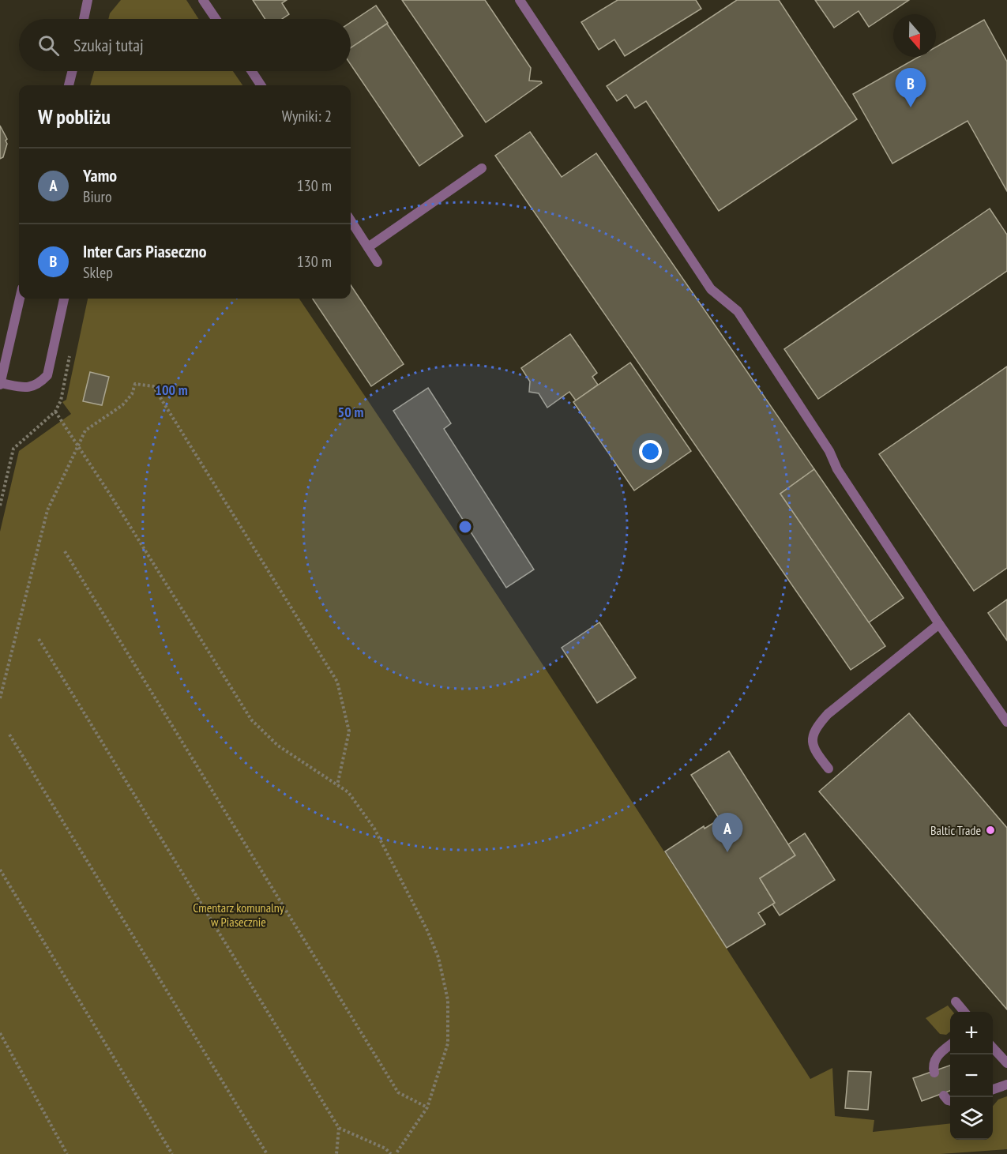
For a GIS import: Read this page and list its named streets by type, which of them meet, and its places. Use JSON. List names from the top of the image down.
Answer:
{
  "parks": ["Cmentarz komunalny w Piasecznie"],
  "places": ["Baltic Trade"],
  "north": "bottom",
  "page": {
    "search": "Szukaj tutaj",
    "pins": ["B", "A"],
    "heading": ["W pobliżu", "Wyniki: 2"],
    "list": [
      {
        "mark": "A",
        "name": "Yamo",
        "note": "Biuro",
        "value": "130 m"
      },
      {
        "mark": "B",
        "name": "Inter Cars Piaseczno",
        "note": "Sklep",
        "value": "130 m"
      }
    ],
    "map_buttons": ["+", "−"]
  },
  "rings": ["100 m", "50 m"]
}
